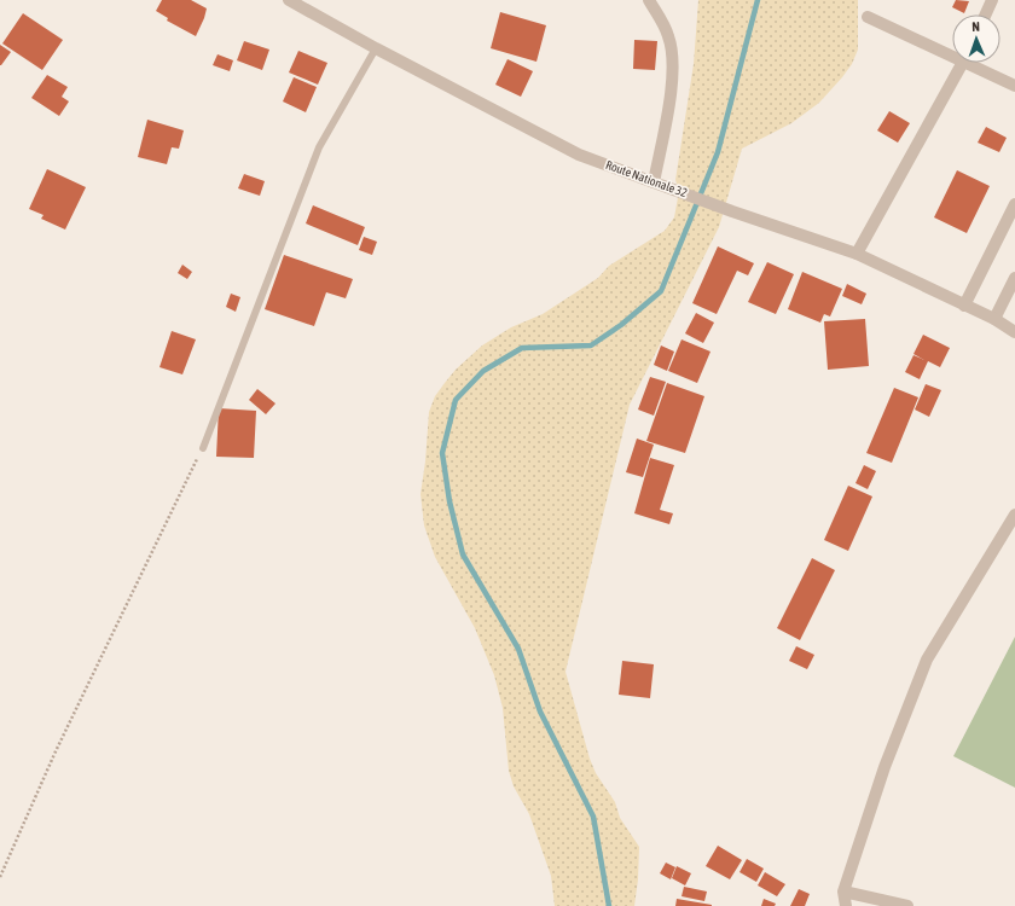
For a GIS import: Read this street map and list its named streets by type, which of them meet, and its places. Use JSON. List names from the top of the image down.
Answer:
{
  "streets": {
    "street": ["Route Nationale 32"]
  },
  "north": "top"
}
